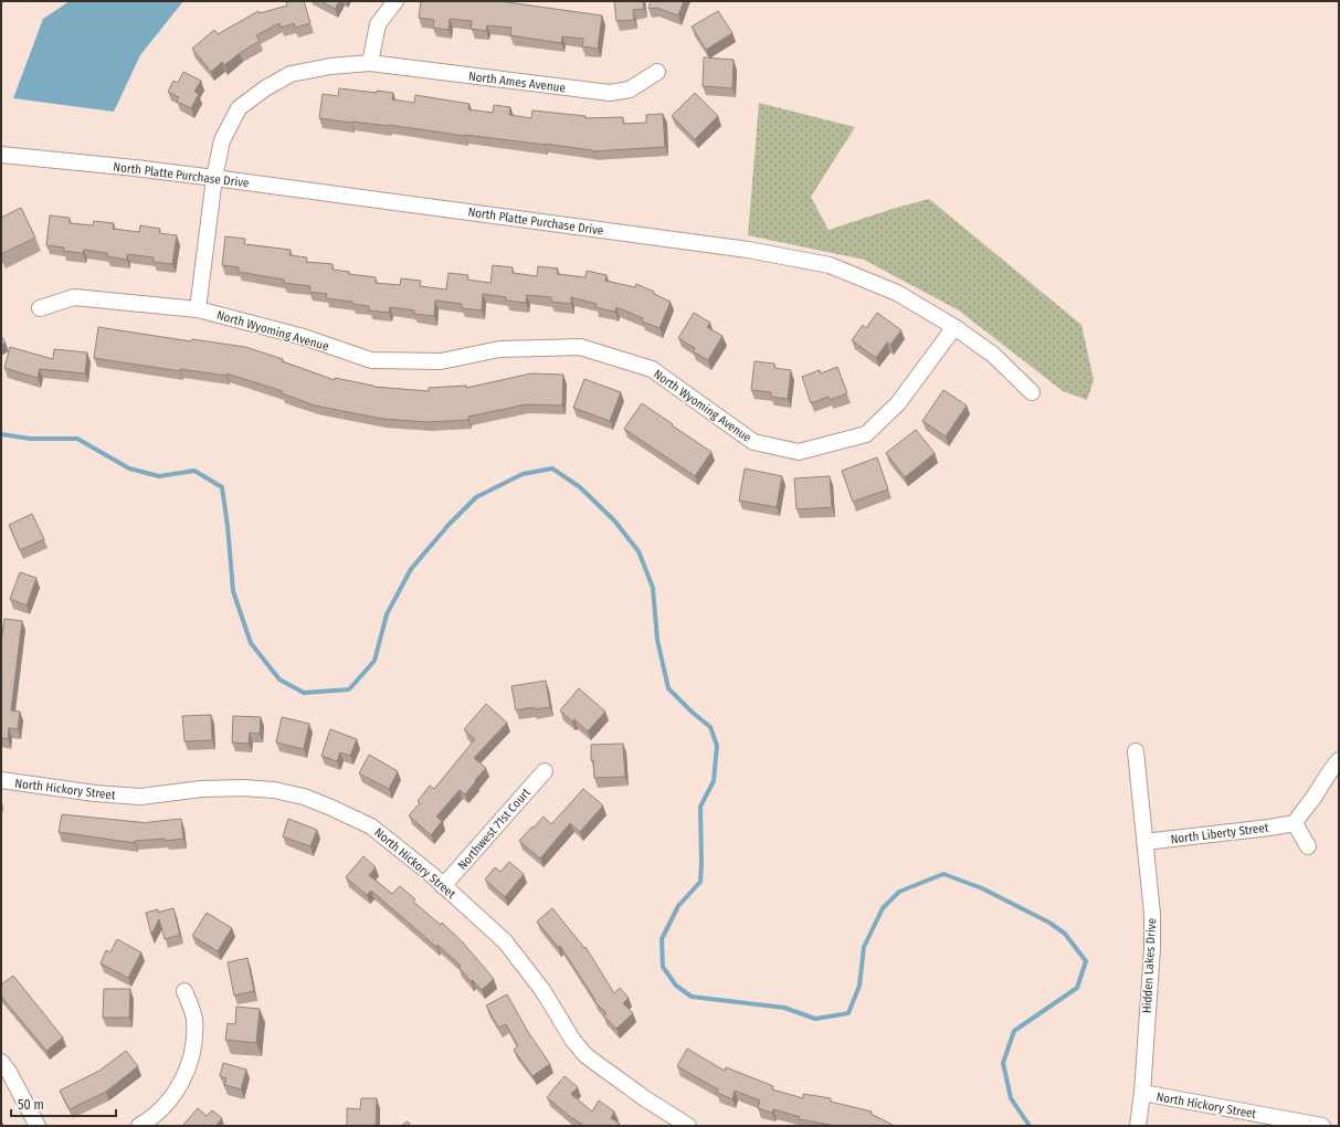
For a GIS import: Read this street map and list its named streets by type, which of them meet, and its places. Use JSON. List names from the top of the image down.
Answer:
{
  "streets": {
    "street": [
      "North Ames Avenue",
      "North Platte Purchase Drive",
      "North Wyoming Avenue",
      "North Hickory Street",
      "Northwest 71st Court",
      "North Liberty Street",
      "Hidden Lakes Drive"
    ]
  },
  "crossings": [
    ["North Ames Avenue", "North Platte Purchase Drive"],
    ["North Ames Avenue", "North Wyoming Avenue"],
    ["North Platte Purchase Drive", "North Wyoming Avenue"],
    ["North Hickory Street", "Northwest 71st Court"],
    ["North Hickory Street", "Hidden Lakes Drive"],
    ["North Liberty Street", "Hidden Lakes Drive"]
  ],
  "scale_bar": "50 m"
}
